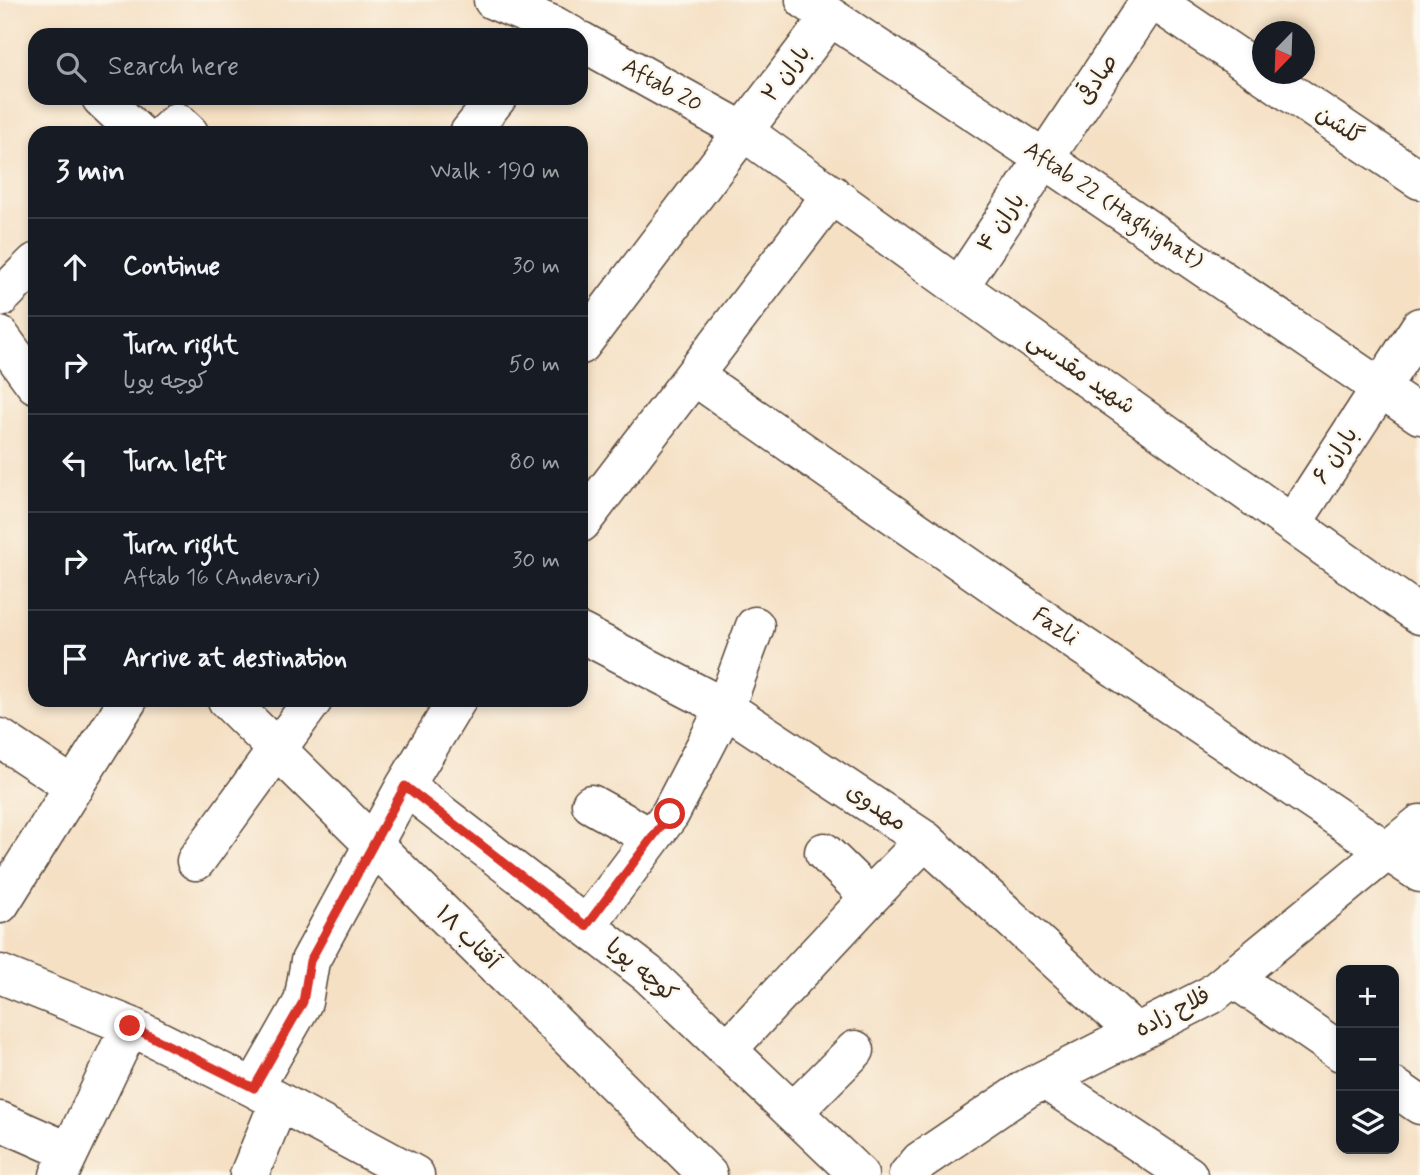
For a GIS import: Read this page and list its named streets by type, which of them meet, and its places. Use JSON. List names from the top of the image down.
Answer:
{
  "streets": {
    "street": [
      "باران ۲",
      "صادقی",
      "Aftab 20",
      "گلشن",
      "Aftab 22 (Haghighat)",
      "باران ۴",
      "شهید مقدسی",
      "باران ۶",
      "Fazli",
      "مهدوی",
      "آفتاب ۱۸",
      "کوچه پویا",
      "فلاح زاده"
    ]
  },
  "crossings": [
    ["باران ۲", "Aftab 20"],
    ["باران ۲", "Aftab 22 (Haghighat)"],
    ["باران ۲", "شهید مقدسی"],
    ["صادقی", "گلشن"],
    ["صادقی", "Aftab 22 (Haghighat)"],
    ["صادقی", "باران ۴"],
    ["Aftab 20", "شهید مقدسی"],
    ["Aftab 22 (Haghighat)", "باران ۴"],
    ["Aftab 22 (Haghighat)", "باران ۶"],
    ["باران ۴", "شهید مقدسی"],
    ["شهید مقدسی", "باران ۶"],
    ["Fazli", "فلاح زاده"],
    ["مهدوی", "فلاح زاده"]
  ],
  "north": "bottom left",
  "page": {
    "search": "Search here",
    "heading": ["3 min", "Walk · 190 m"],
    "list": [
      ["Continue", "30 m"],
      ["Turn right", "کوچه پویا", "50 m"],
      ["Turn left", "80 m"],
      ["Turn right", "Aftab 16 (Andevari)", "30 m"],
      "Arrive at destination"
    ],
    "map_buttons": ["+", "−"]
  }
}
